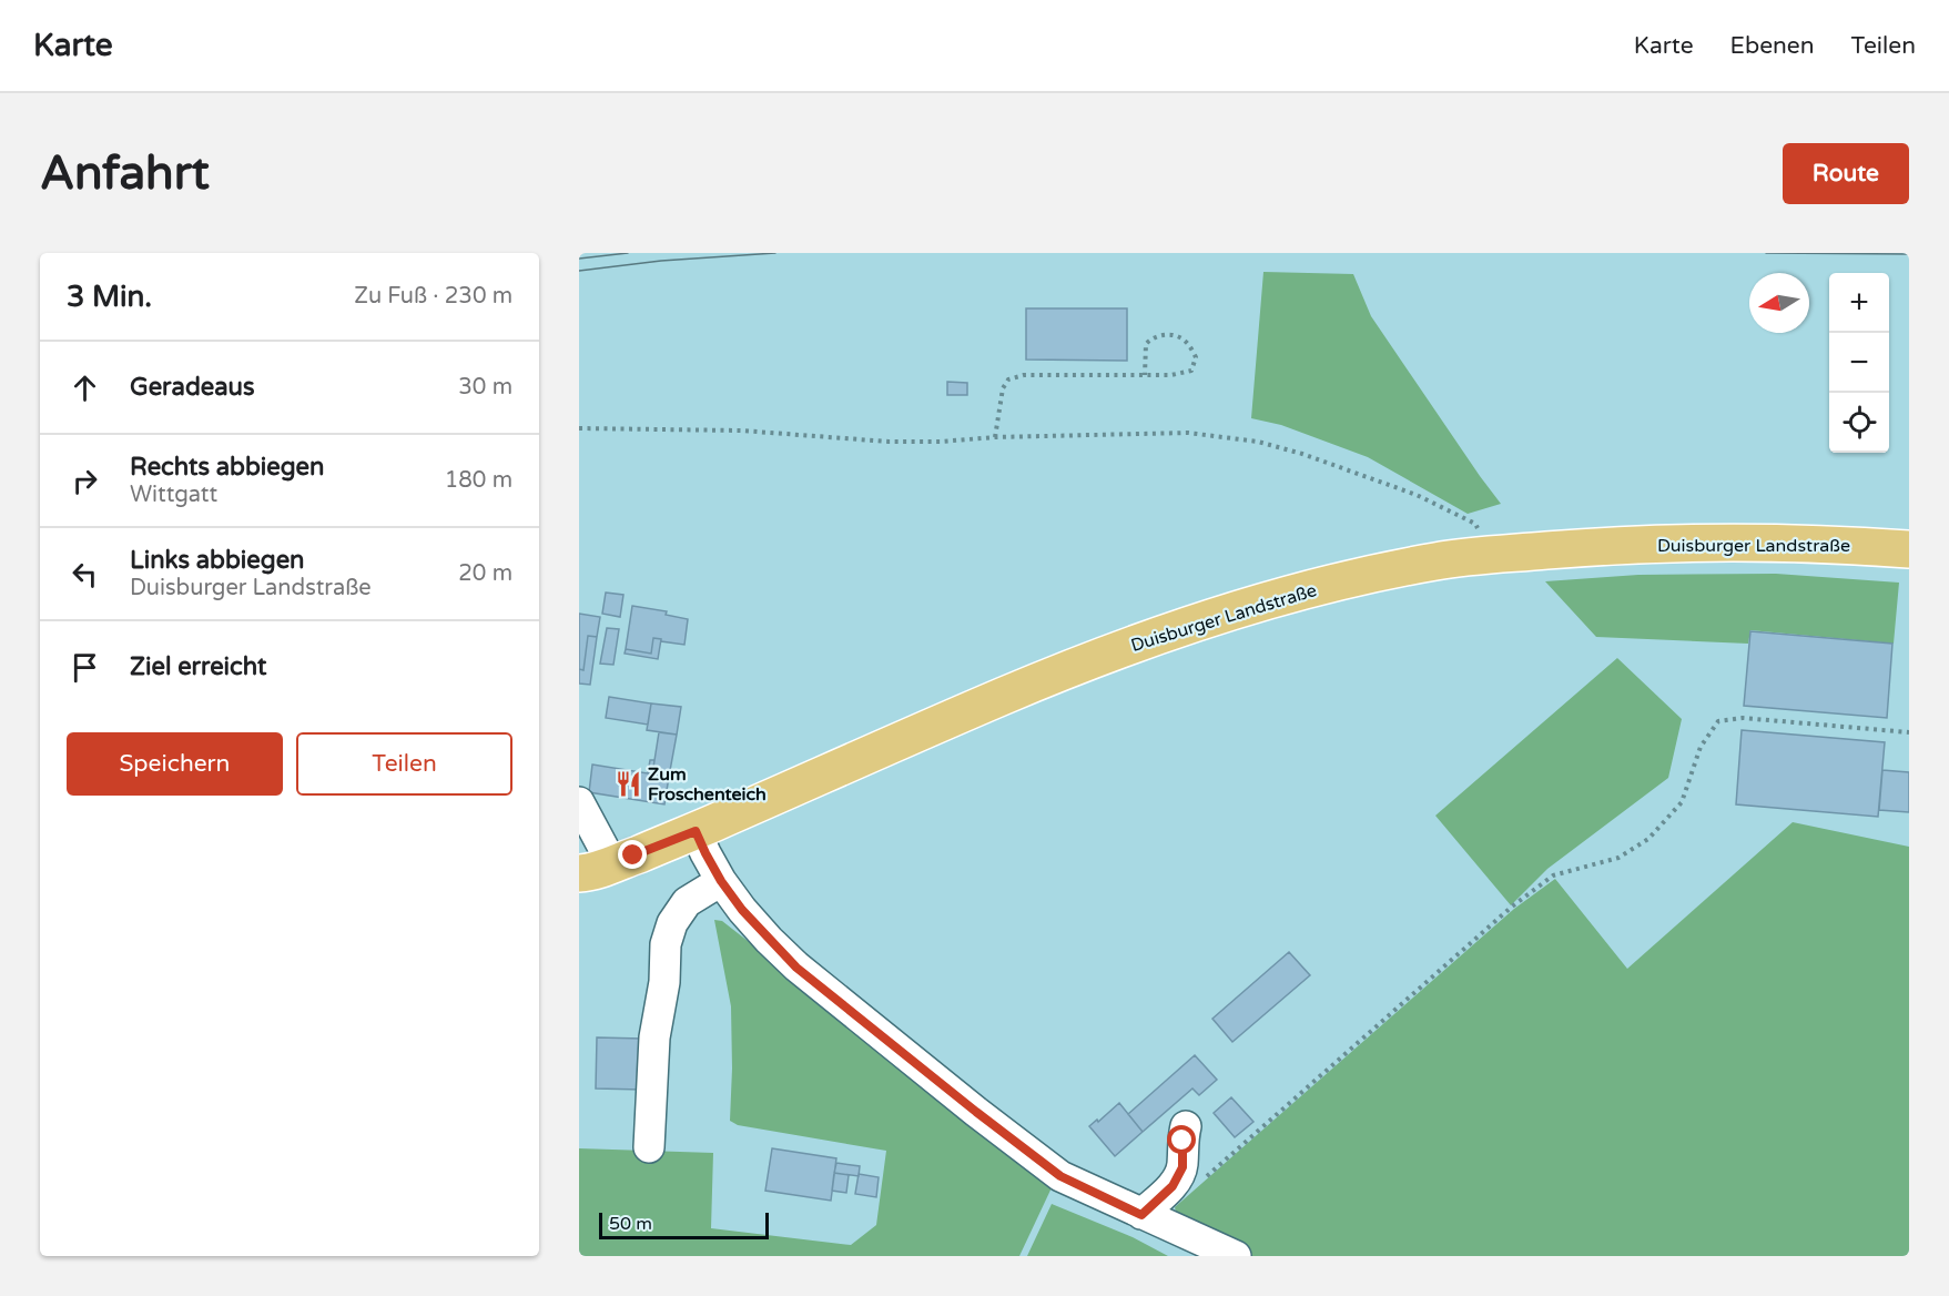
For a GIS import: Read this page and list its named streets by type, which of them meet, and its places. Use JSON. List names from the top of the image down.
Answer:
{
  "streets": {
    "main road": ["Duisburger Landstraße"]
  },
  "places": {
    "restaurant": ["Zum Froschenteich"]
  },
  "scale_bar": "50 m",
  "north": "left",
  "page": {
    "header": "Karte",
    "nav": ["Karte", "Ebenen", "Teilen"],
    "buttons": [
      "Route",
      ["Speichern", "Teilen"]
    ],
    "title": "Anfahrt",
    "heading": ["3 Min.", "Zu Fuß · 230 m"],
    "map_buttons": ["+", "−"],
    "list": [
      ["Geradeaus", "30 m"],
      ["Rechts abbiegen", "Wittgatt", "180 m"],
      ["Links abbiegen", "Duisburger Landstraße", "20 m"],
      "Ziel erreicht"
    ],
    "scale": "50 m"
  }
}
